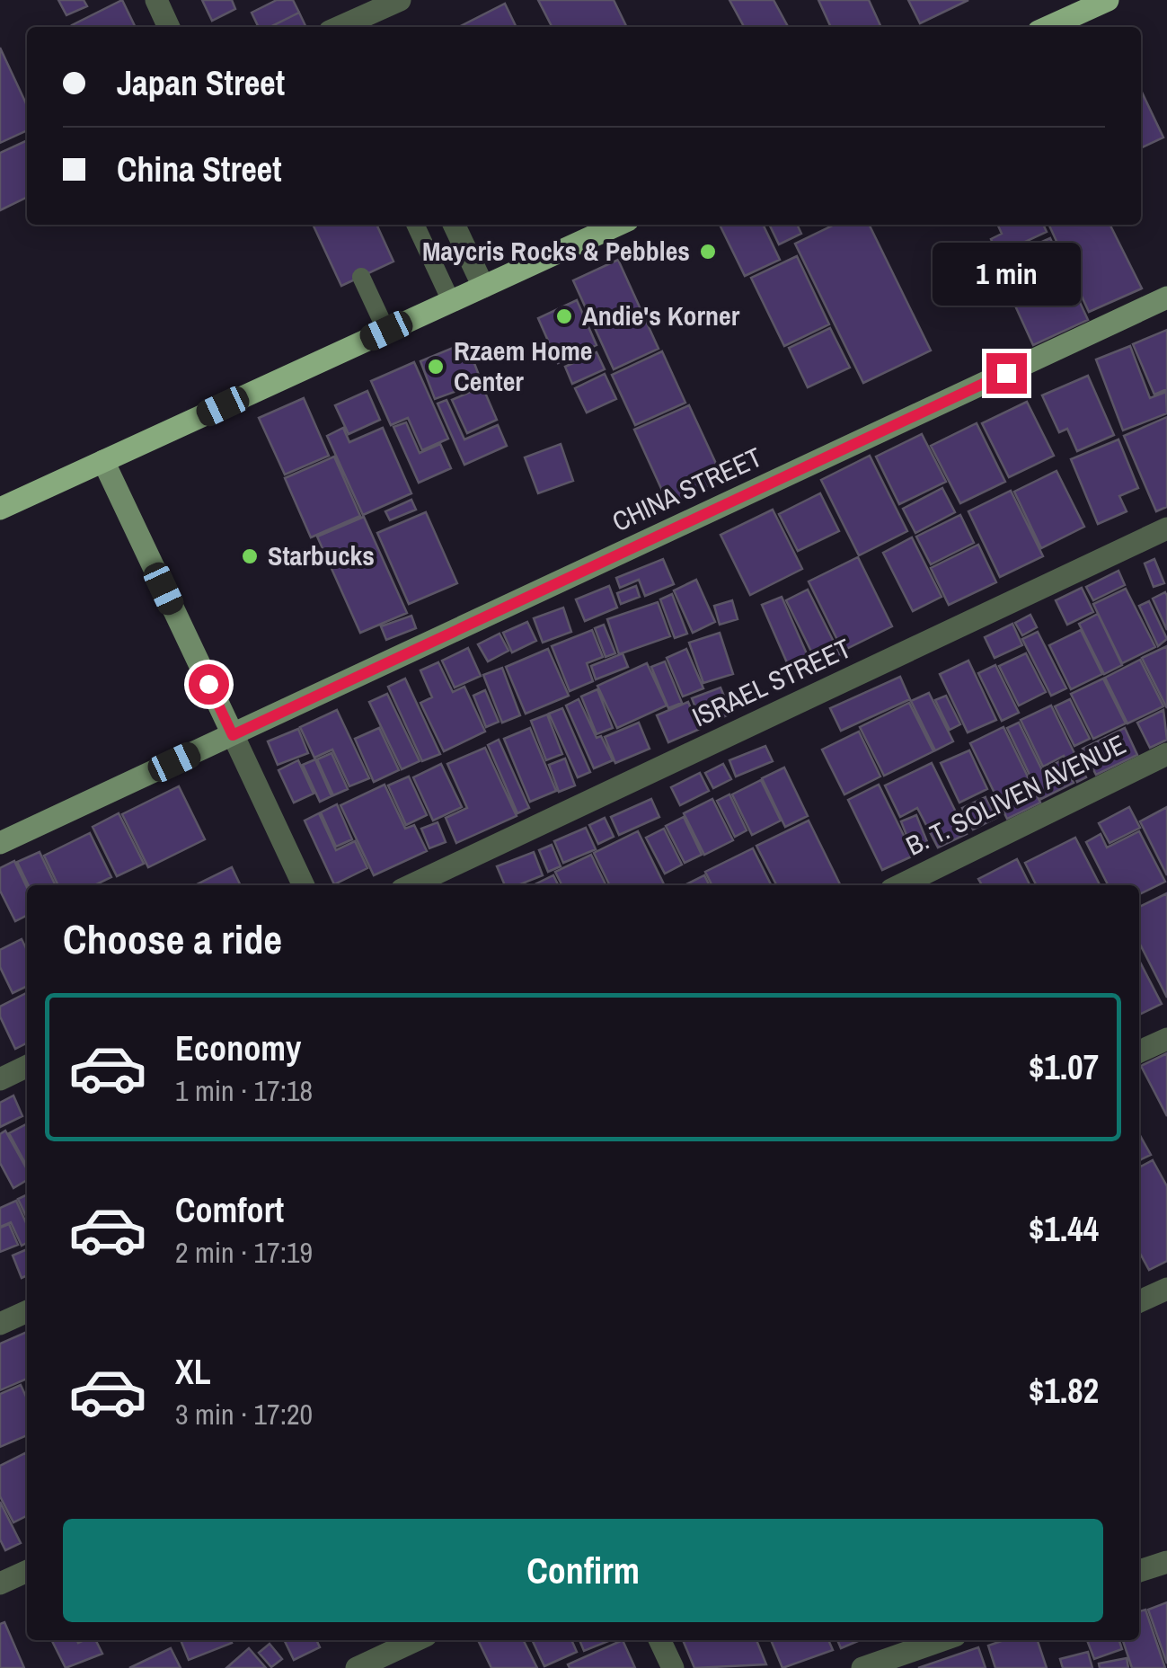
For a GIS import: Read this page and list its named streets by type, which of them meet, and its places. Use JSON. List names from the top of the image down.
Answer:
{
  "streets": {
    "street": ["CHINA STREET", "ISRAEL STREET", "B. T. SOLIVEN AVENUE"]
  },
  "places": [
    "Maycris Rocks & Pebbles",
    "Andie's Korner",
    "Rzaem Home Center",
    "Starbucks"
  ],
  "page": {
    "banner": ["Japan Street", "China Street"],
    "bubble": "1 min",
    "heading": "Choose a ride",
    "list": [
      {
        "name": "Economy",
        "note": "1 min · 17:18",
        "value": "$1.07"
      },
      {
        "name": "Comfort",
        "note": "2 min · 17:19",
        "value": "$1.44"
      },
      {
        "name": "XL",
        "note": "3 min · 17:20",
        "value": "$1.82"
      }
    ],
    "buttons": "Confirm"
  }
}
